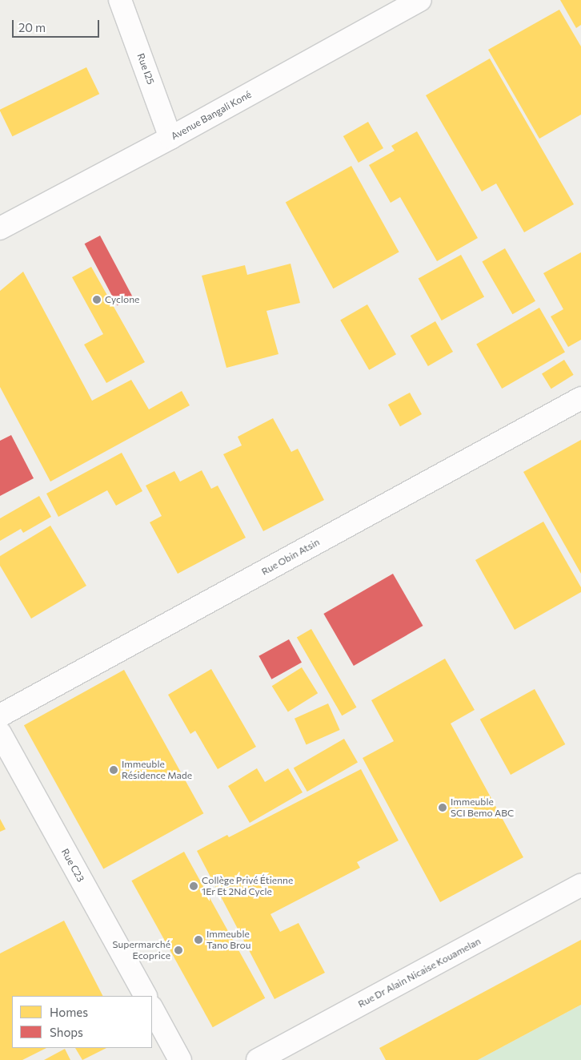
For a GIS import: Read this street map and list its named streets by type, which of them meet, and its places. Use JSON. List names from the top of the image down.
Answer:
{
  "streets": {
    "street": [
      "Rue I25",
      "Avenue Bangali Koné",
      "Rue Obin Atsin",
      "Rue C23",
      "Rue Dr Alain Nicaise Kouamelan"
    ]
  },
  "crossings": [
    ["Rue I25", "Avenue Bangali Koné"]
  ],
  "places": [
    "Cyclone",
    "Immeuble Résidence Made",
    "Immeuble SCI Bemo ABC",
    "Collège Privé Étienne 1Er Et 2Nd Cycle",
    "Immeuble Tano Brou",
    "Supermarché Ecoprice"
  ],
  "legend": ["Homes", "Shops"],
  "scale_bar": "20 m"
}
